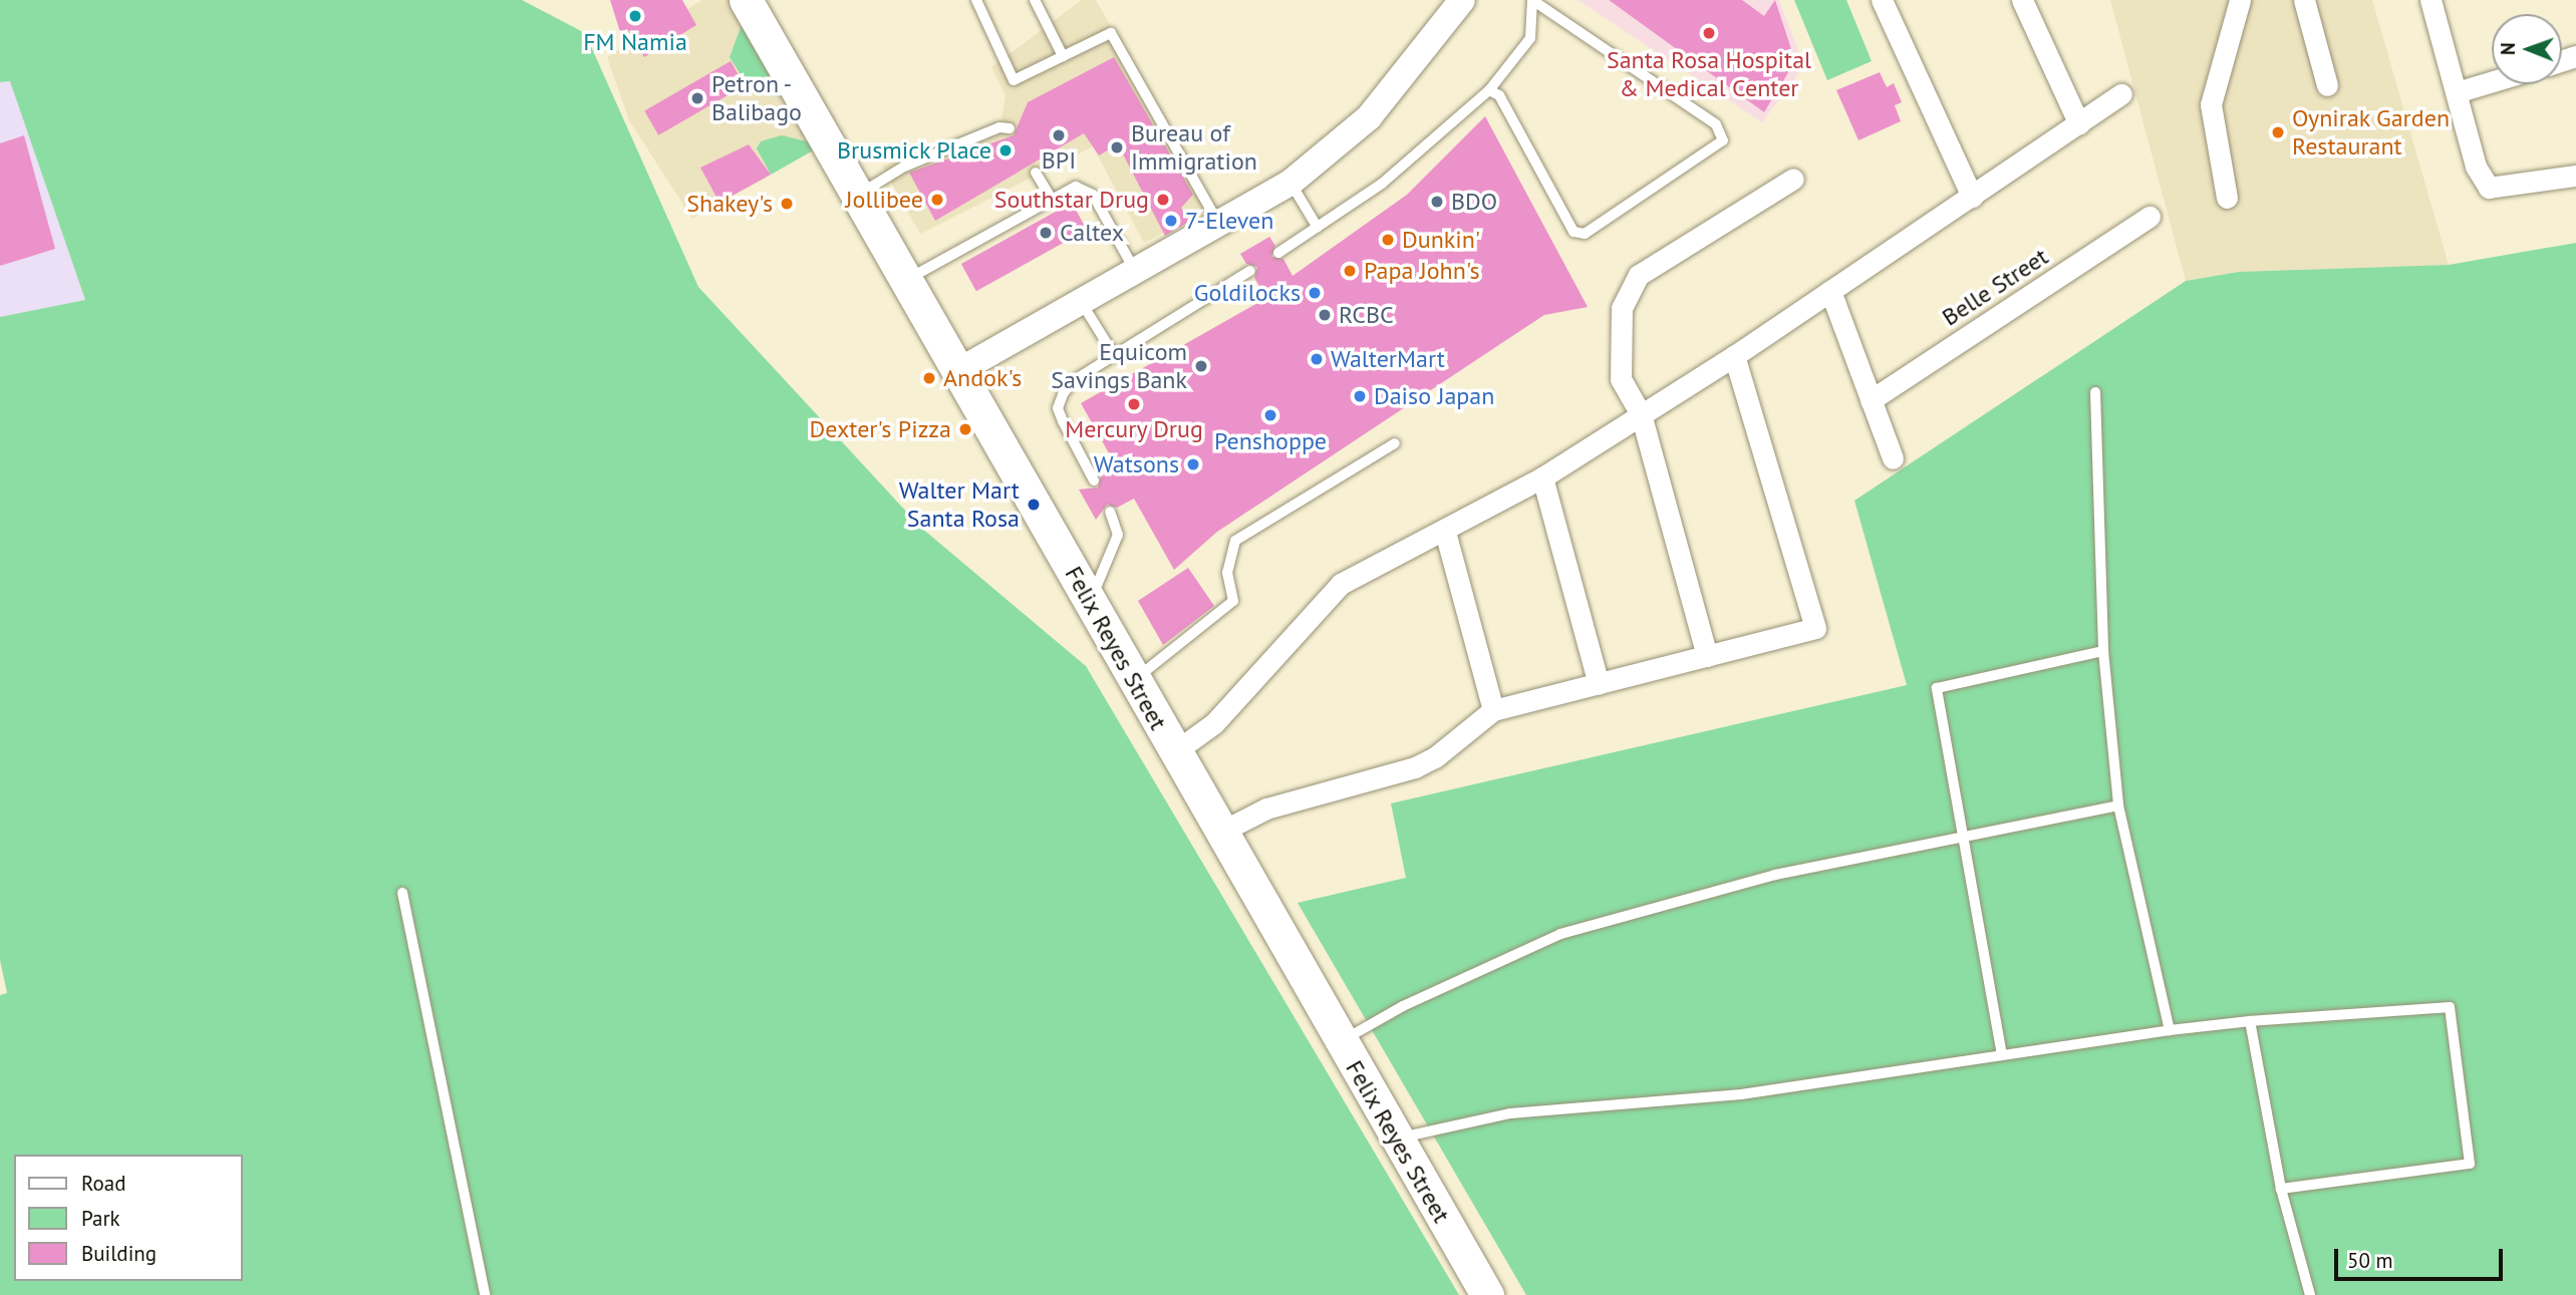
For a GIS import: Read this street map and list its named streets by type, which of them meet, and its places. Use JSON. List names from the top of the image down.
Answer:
{
  "streets": {
    "main road": ["Felix Reyes Street"],
    "street": ["Belle Street"]
  },
  "places": [
    "FM Namia",
    "Santa Rosa Hospital & Medical Center",
    "Petron - Balibago",
    "Oynirak Garden Restaurant",
    "BPI",
    "Bureau of Immigration",
    "Brusmick Place",
    "Jollibee",
    "Southstar Drug",
    "BDO",
    "Shakey's",
    "7-Eleven",
    "Caltex",
    "Dunkin'",
    "Papa John's",
    "Goldilocks",
    "RCBC",
    "WalterMart",
    "Equicom Savings Bank",
    "Andok's",
    "Daiso Japan",
    "Mercury Drug",
    "Penshoppe",
    "Dexter's Pizza",
    "Watsons",
    "Walter Mart Santa Rosa"
  ],
  "legend": ["Road", "Park", "Building"],
  "scale_bar": "50 m",
  "north": "left"
}
